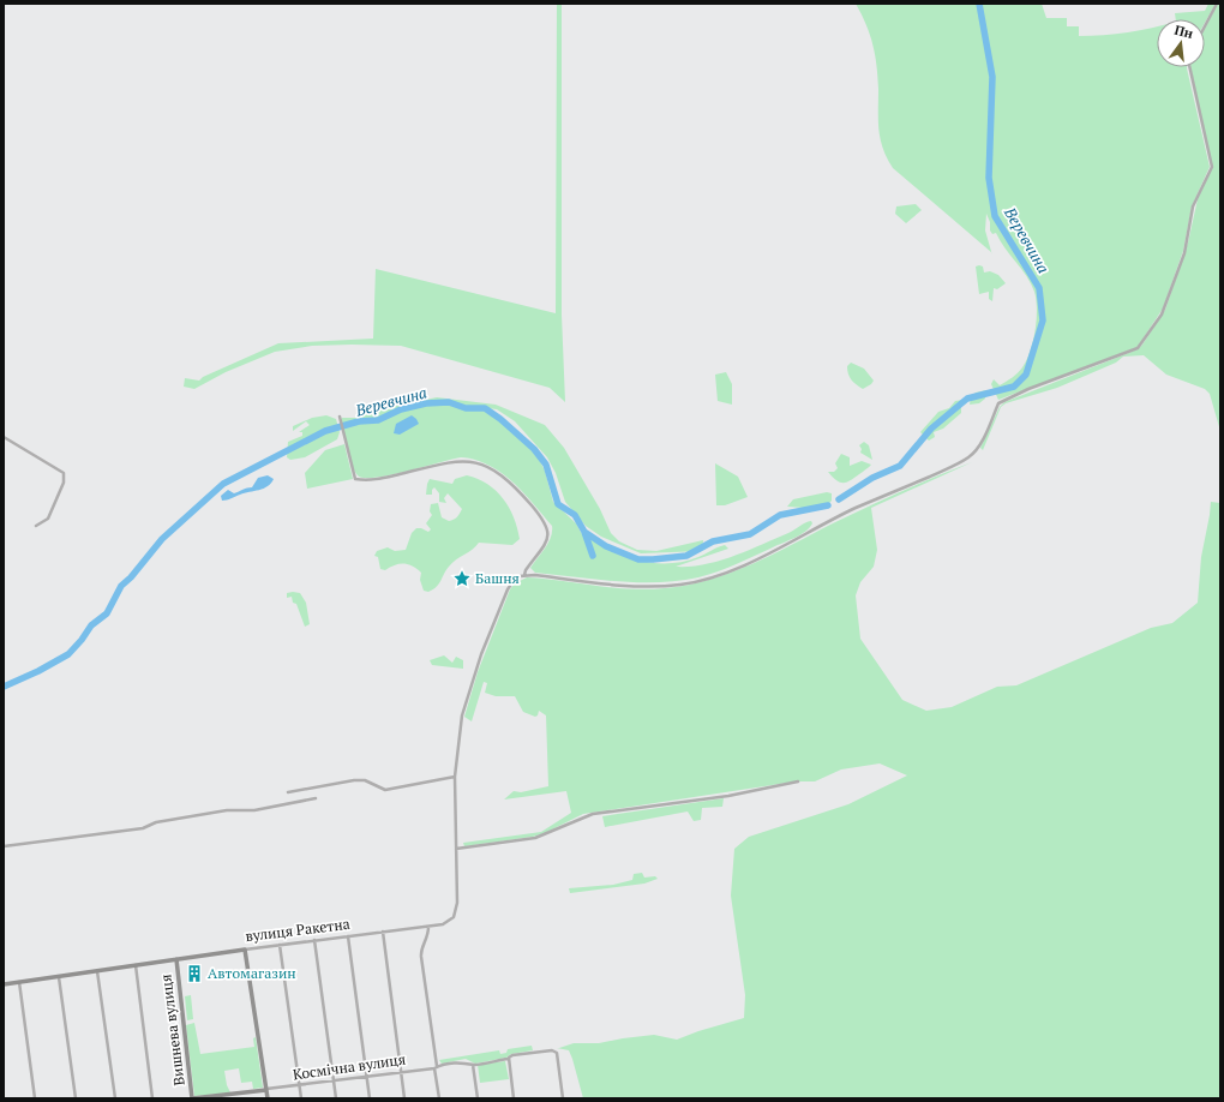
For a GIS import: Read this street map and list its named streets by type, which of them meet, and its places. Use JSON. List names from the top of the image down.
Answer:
{
  "streets": {
    "street": ["вулиця Ракетна", "Вишнева вулиця", "Космічна вулиця"]
  },
  "crossings": [
    ["вулиця Ракетна", "Вишнева вулиця"],
    ["Вишнева вулиця", "Космічна вулиця"]
  ],
  "water": ["Веревчина"],
  "places": {
    "place": ["Башня"],
    "building": ["Автомагазин"]
  },
  "north": "top"
}
